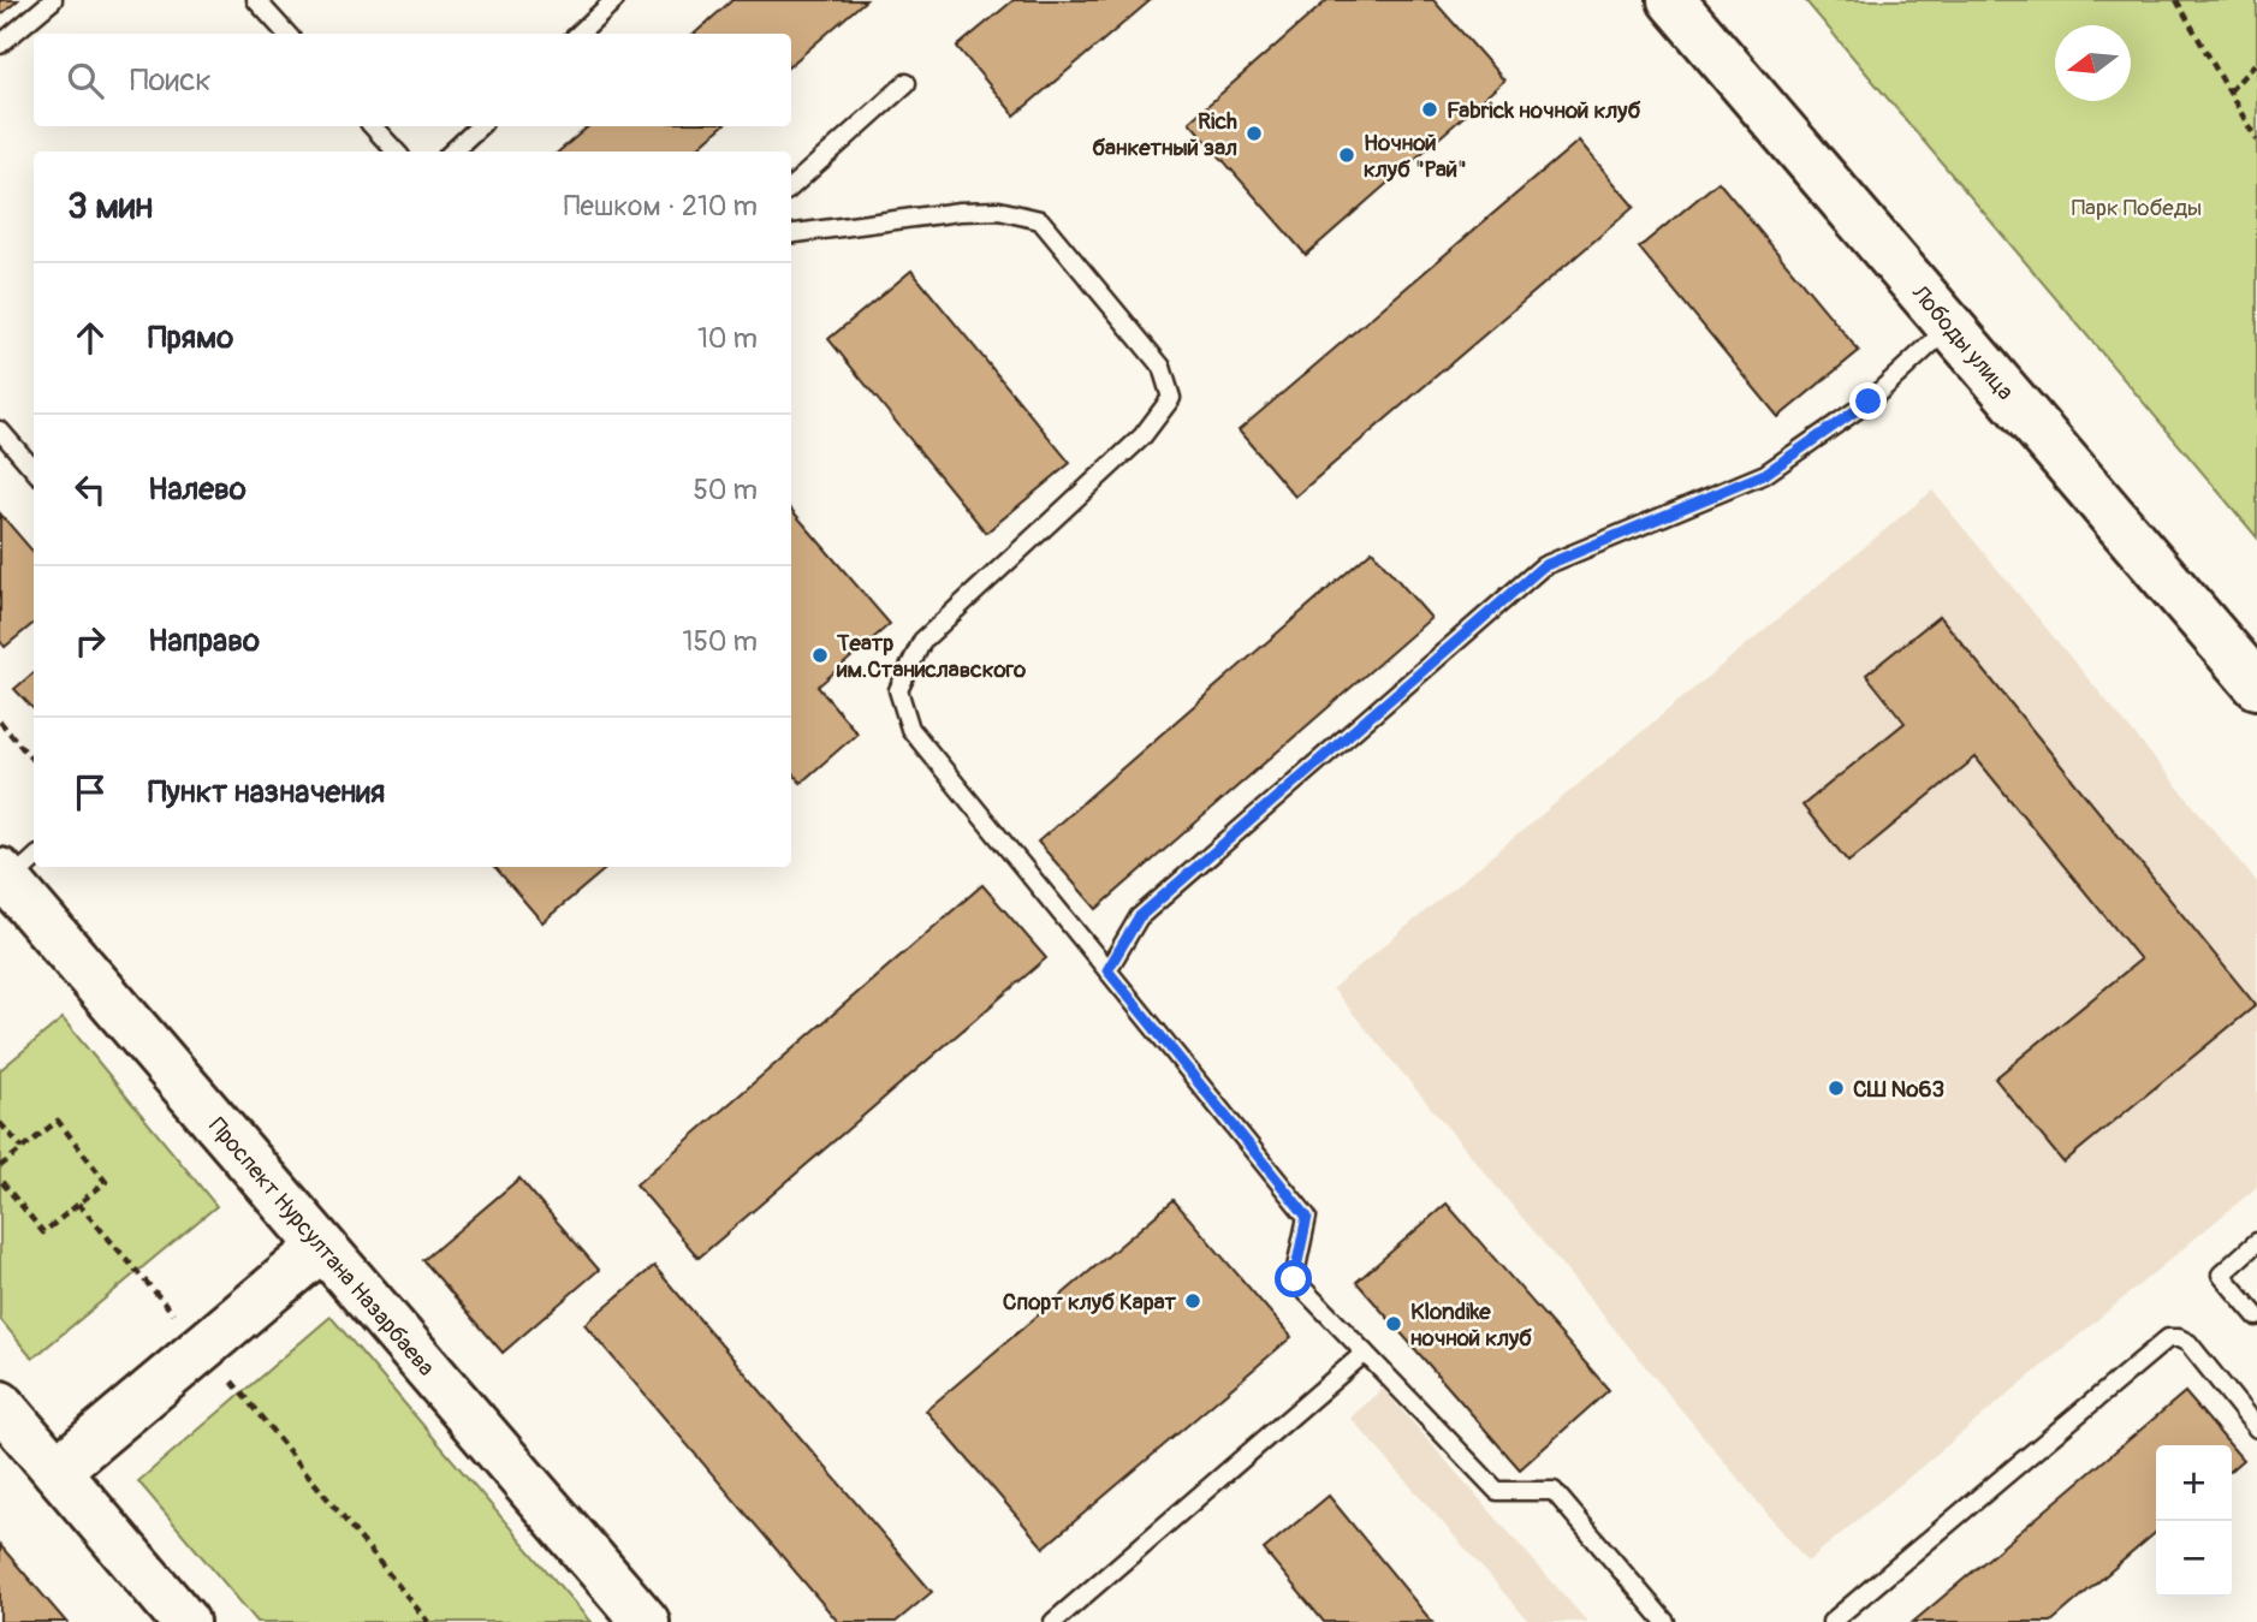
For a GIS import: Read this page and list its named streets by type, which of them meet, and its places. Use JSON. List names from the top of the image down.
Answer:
{
  "streets": {
    "main road": ["Лободы улица", "Проспект Нурсултана Назарбаева"]
  },
  "parks": ["Парк Победы"],
  "places": [
    "Fabrick ночной клуб",
    "Rich банкетный зал",
    "Ночной клуб \"Рай\"",
    "Театр им.Станиславского",
    "СШ №63",
    "Спорт клуб Карат",
    "Klondike ночной клуб"
  ],
  "north": "left",
  "page": {
    "search": "Поиск",
    "heading": ["3 мин", "Пешком · 210 m"],
    "list": [
      ["Прямо", "10 m"],
      ["Налево", "50 m"],
      ["Направо", "150 m"],
      "Пункт назначения"
    ],
    "map_buttons": ["+", "−"]
  }
}
